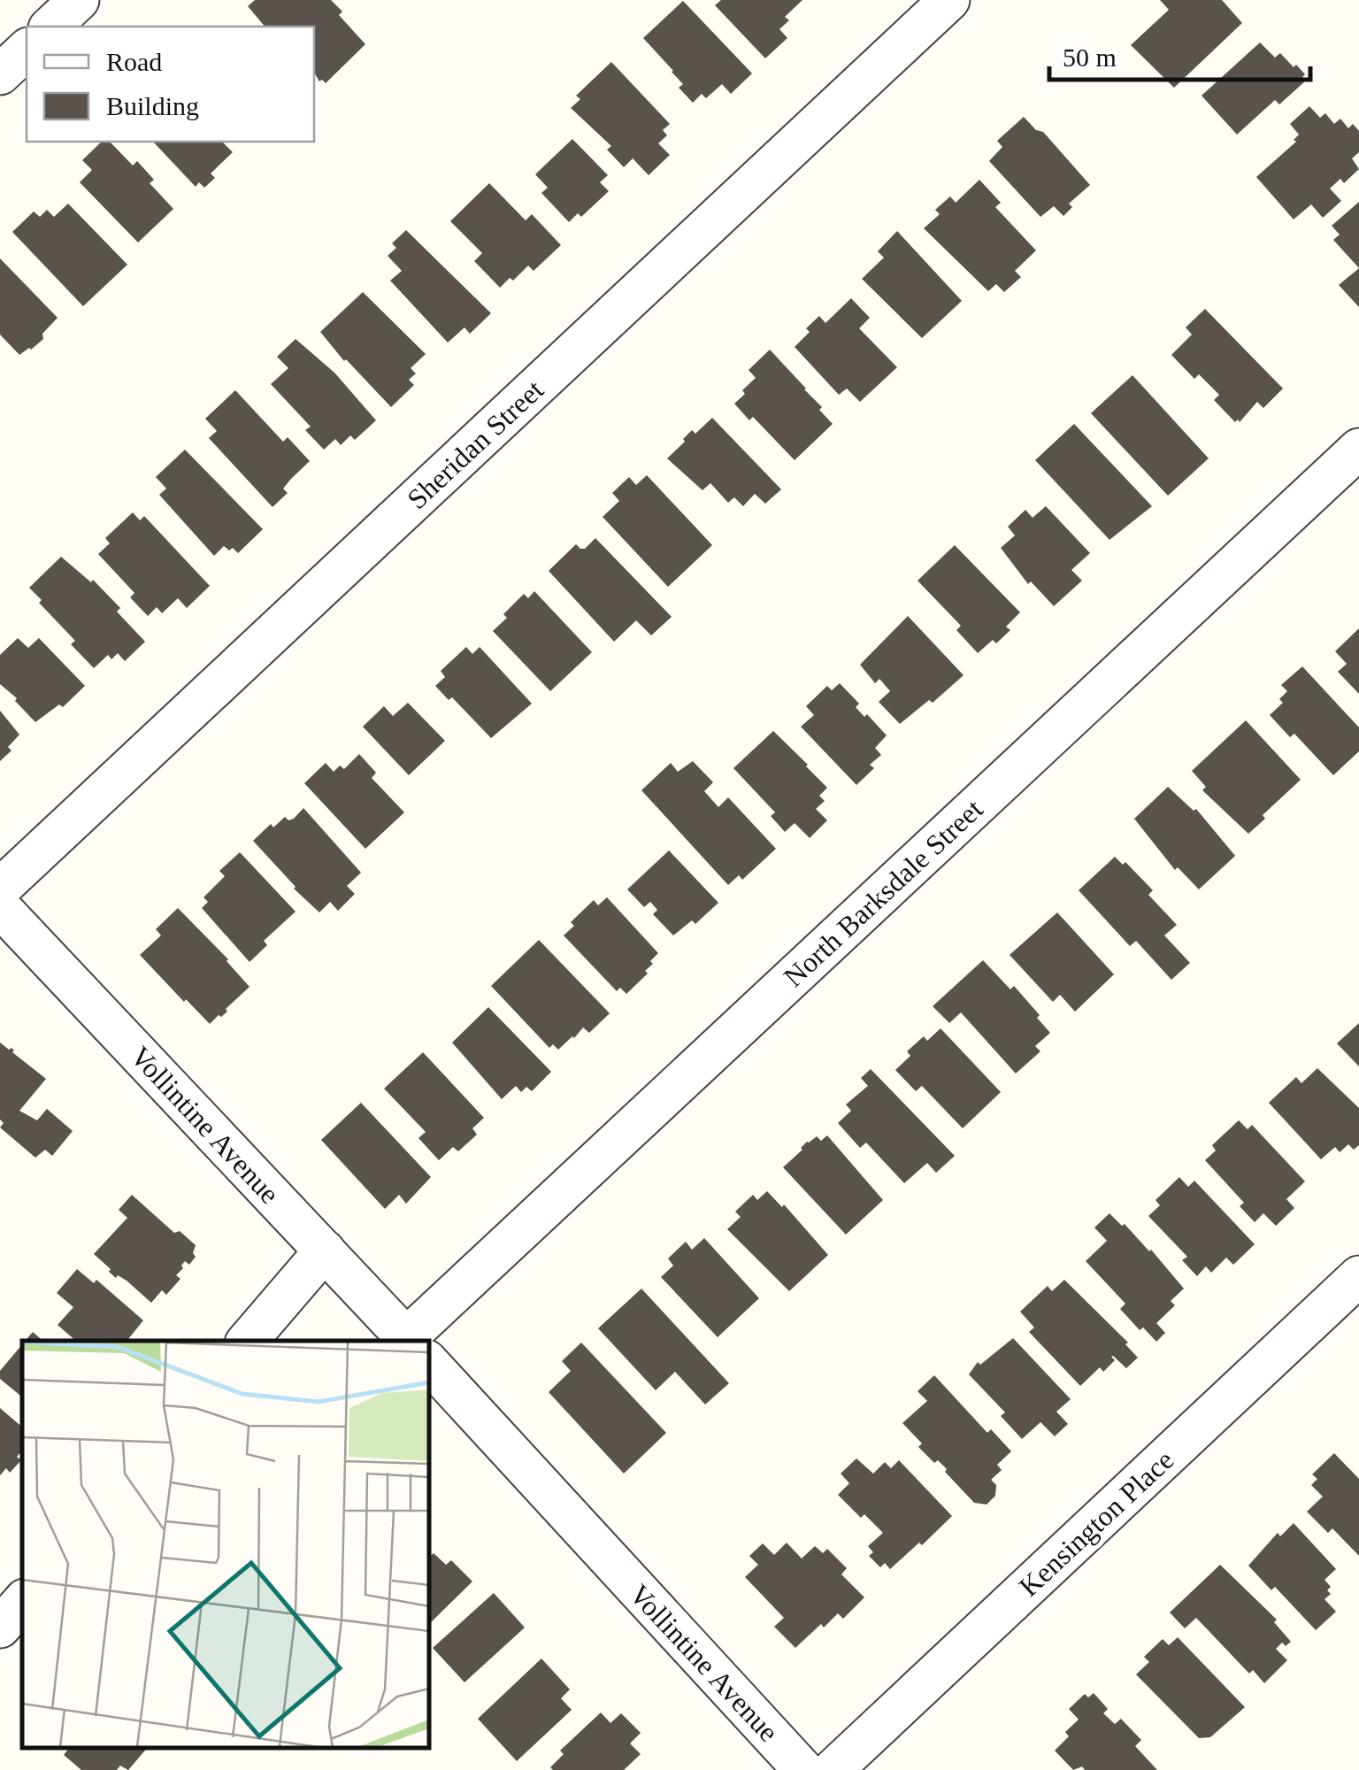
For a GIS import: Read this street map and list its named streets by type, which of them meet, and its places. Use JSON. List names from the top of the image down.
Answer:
{
  "streets": {
    "street": [
      "Sheridan Street",
      "North Barksdale Street",
      "Vollintine Avenue",
      "Kensington Place"
    ]
  },
  "legend": ["Road", "Building"],
  "scale_bar": "50 m"
}
